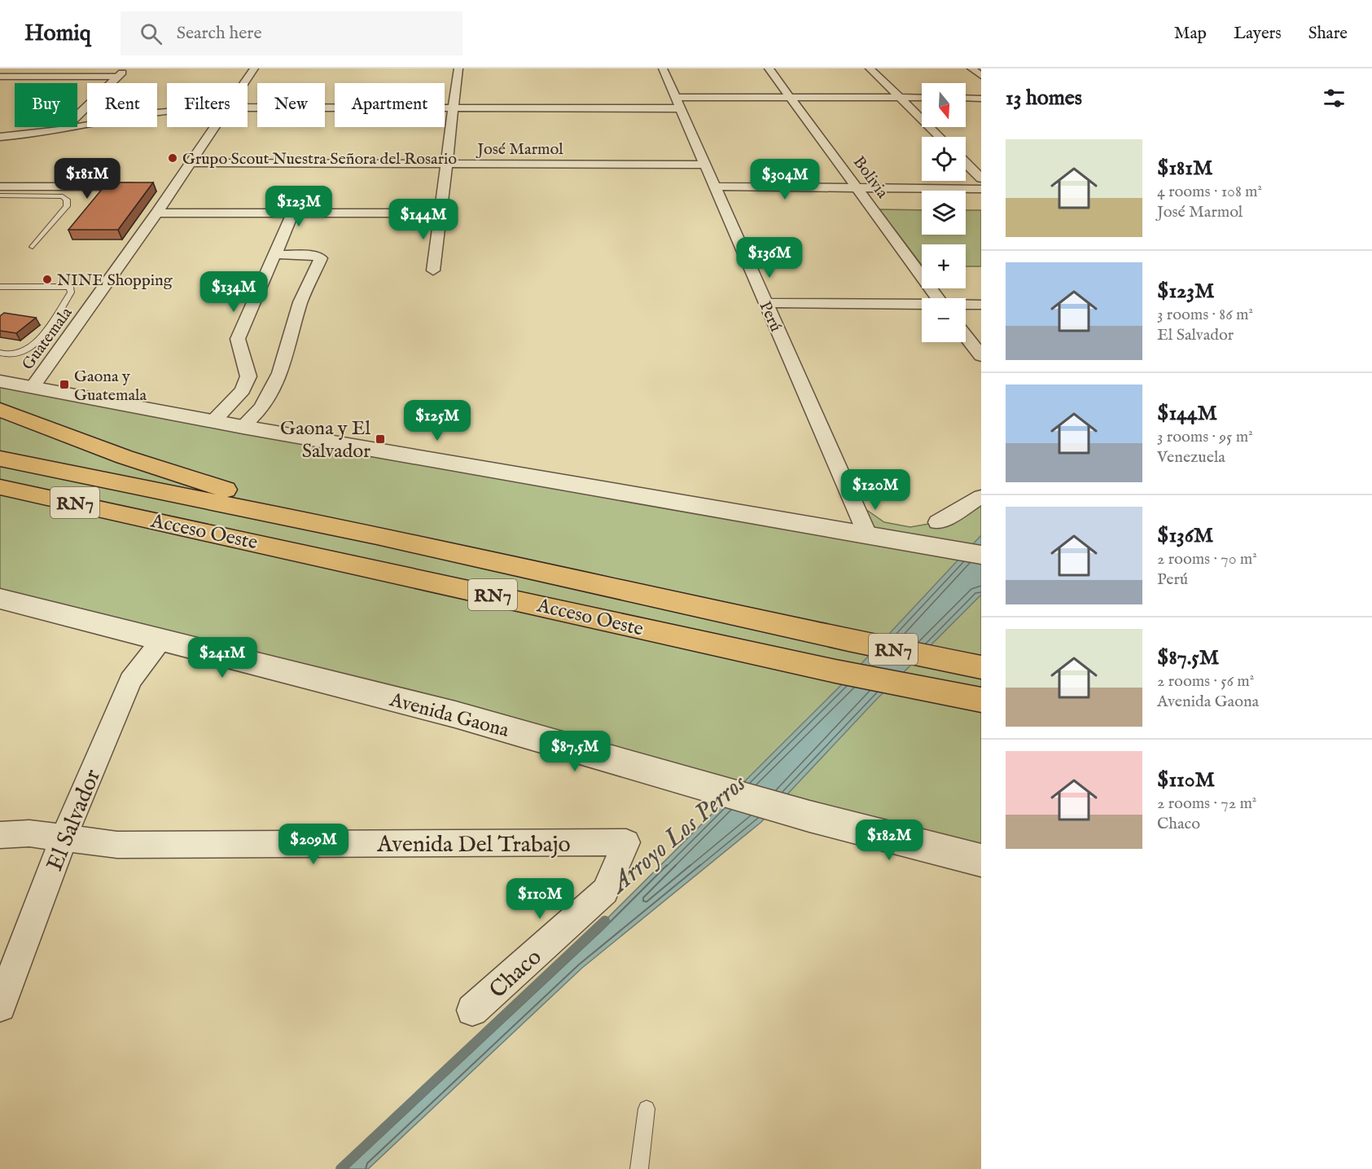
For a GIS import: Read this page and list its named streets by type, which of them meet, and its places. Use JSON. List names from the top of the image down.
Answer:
{
  "streets": {
    "highway": ["RN7", "Acceso Oeste"],
    "street": [
      "José Marmol",
      "Bolivia",
      "Perú",
      "Guatemala",
      "Avenida Gaona",
      "El Salvador",
      "Avenida Del Trabajo",
      "Chaco"
    ]
  },
  "crossings": [
    ["José Marmol", "Perú"],
    ["José Marmol", "Guatemala"],
    ["Avenida Gaona", "El Salvador"],
    ["El Salvador", "Avenida Del Trabajo"],
    ["Avenida Del Trabajo", "Chaco"]
  ],
  "water": ["Arroyo Los Perros"],
  "places": {
    "other": ["Grupo Scout Nuestra Señora del Rosario", "NINE Shopping"],
    "transit": ["Gaona y Guatemala", "Gaona y El Salvador"]
  },
  "north": "bottom",
  "page": {
    "header": "Homiq",
    "search": "Search here",
    "nav": ["Map", "Layers", "Share"],
    "heading": "13 homes",
    "map_buttons": ["+", "−"],
    "chip": [
      "Buy",
      "Rent",
      "Filters",
      "New",
      "Apartment"
    ],
    "list": [
      {
        "name": "$181M",
        "note": "4 rooms · 108 m² · José Marmol"
      },
      {
        "name": "$123M",
        "note": "3 rooms · 86 m² · El Salvador"
      },
      {
        "name": "$144M",
        "note": "3 rooms · 95 m² · Venezuela"
      },
      {
        "name": "$136M",
        "note": "2 rooms · 70 m² · Perú"
      },
      {
        "name": "$87.5M",
        "note": "2 rooms · 56 m² · Avenida Gaona"
      },
      {
        "name": "$110M",
        "note": "2 rooms · 72 m² · Chaco"
      }
    ],
    "price": [
      "$181M",
      "$304M",
      "$123M",
      "$144M",
      "$136M",
      "$134M",
      "$125M",
      "$120M",
      "$241M",
      "$87.5M",
      "$182M",
      "$209M",
      "$110M"
    ]
  }
}
